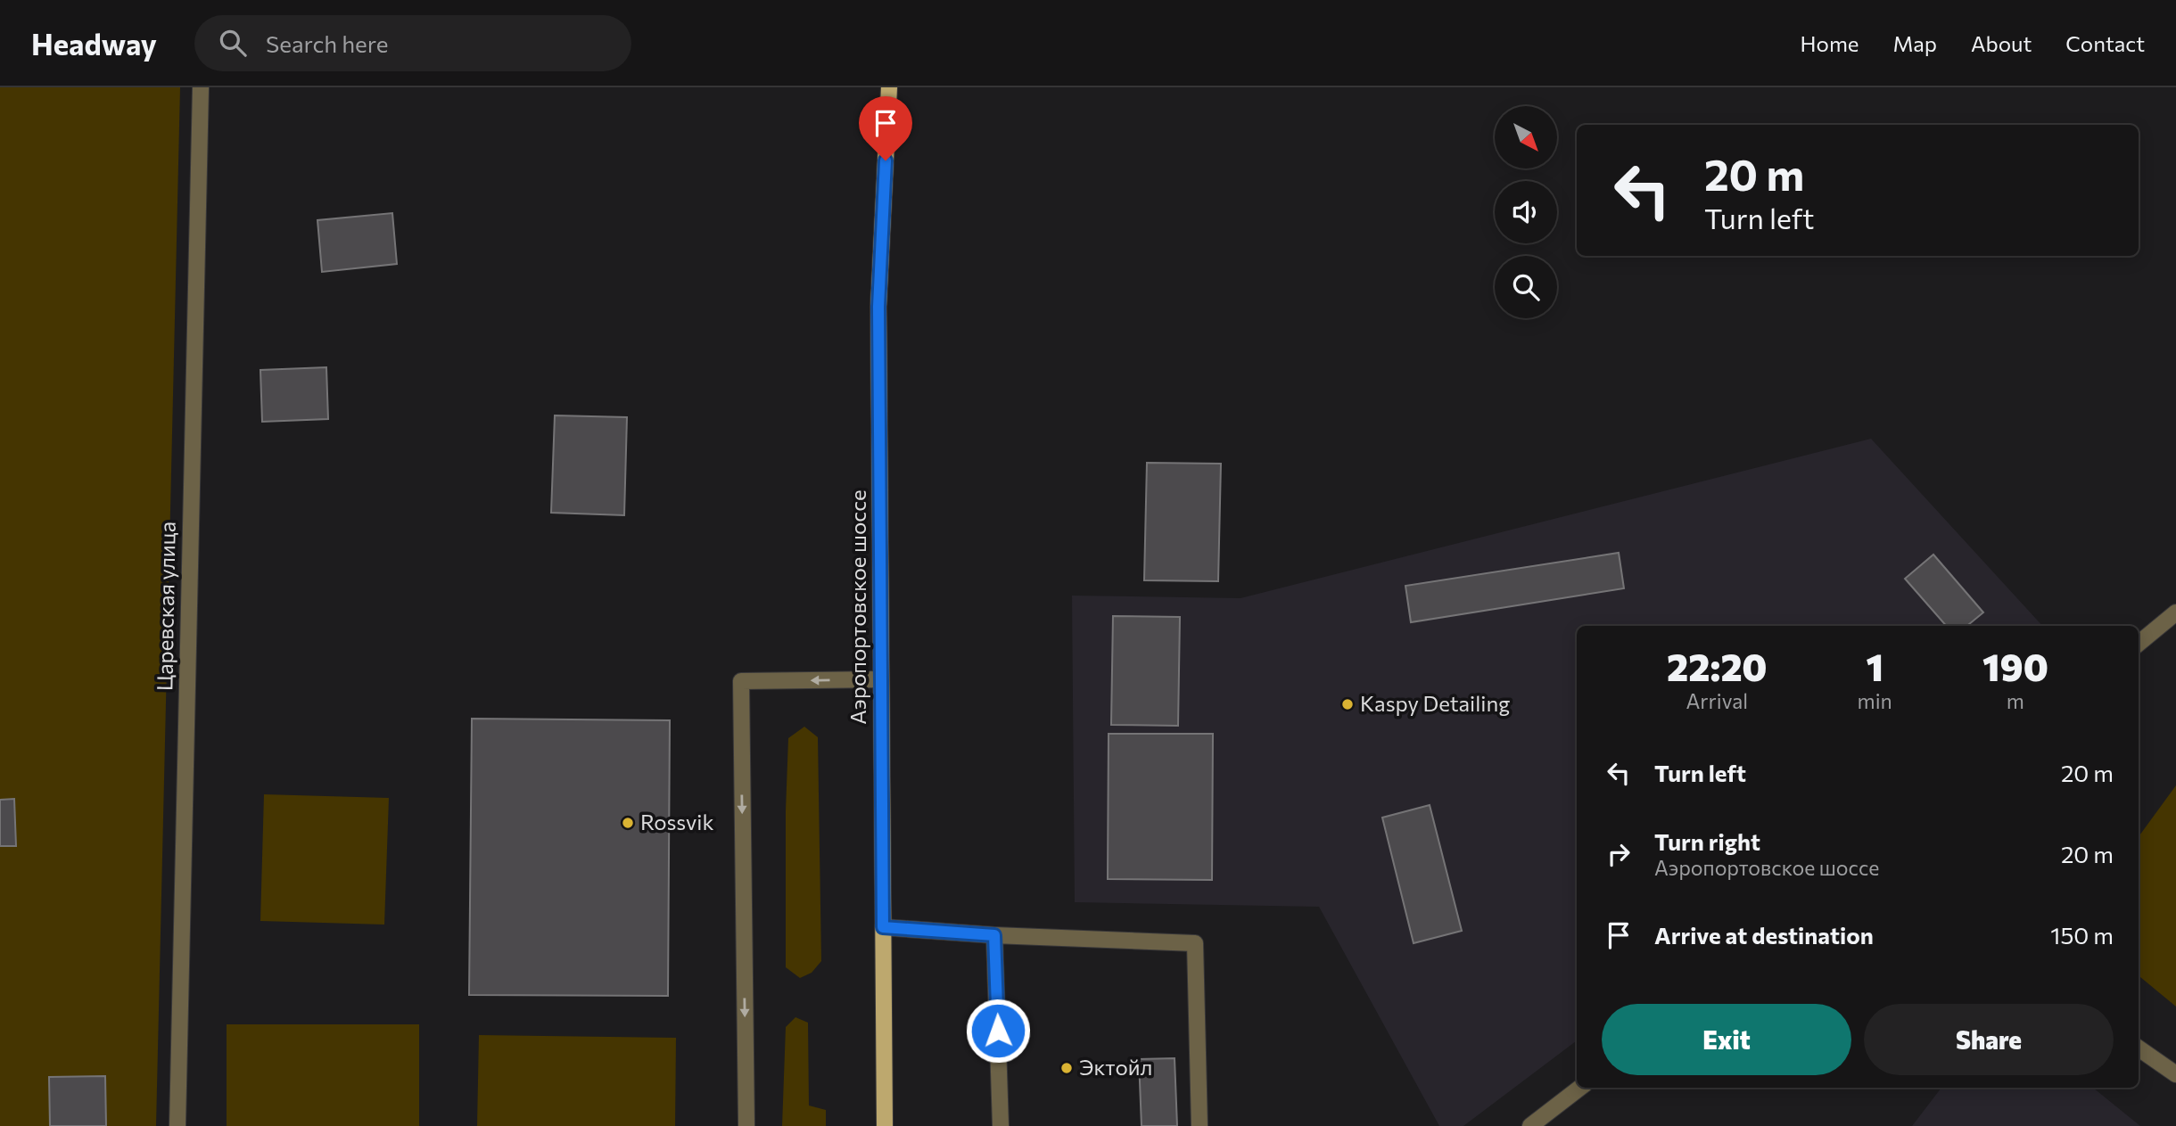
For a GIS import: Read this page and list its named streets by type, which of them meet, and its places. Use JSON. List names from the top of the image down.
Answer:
{
  "streets": {
    "main road": ["Аэропортовское шоссе"],
    "street": ["Царевская улица"]
  },
  "places": ["Kaspy Detailing", "Rossvik", "Эктойл"],
  "north": "bottom right",
  "page": {
    "header": "Headway",
    "search": "Search here",
    "nav": [
      "Home",
      "Map",
      "About",
      "Contact"
    ],
    "turn": ["20 m", "Turn left"],
    "eta": [
      "22:20",
      "Arrival",
      "1",
      "min",
      "190",
      "m"
    ],
    "list": [
      {
        "name": "Turn left",
        "value": "20 m"
      },
      {
        "name": "Turn right",
        "note": "Аэропортовское шоссе",
        "value": "20 m"
      },
      {
        "name": "Arrive at destination",
        "value": "150 m"
      }
    ],
    "buttons": ["Exit", "Share"]
  }
}
